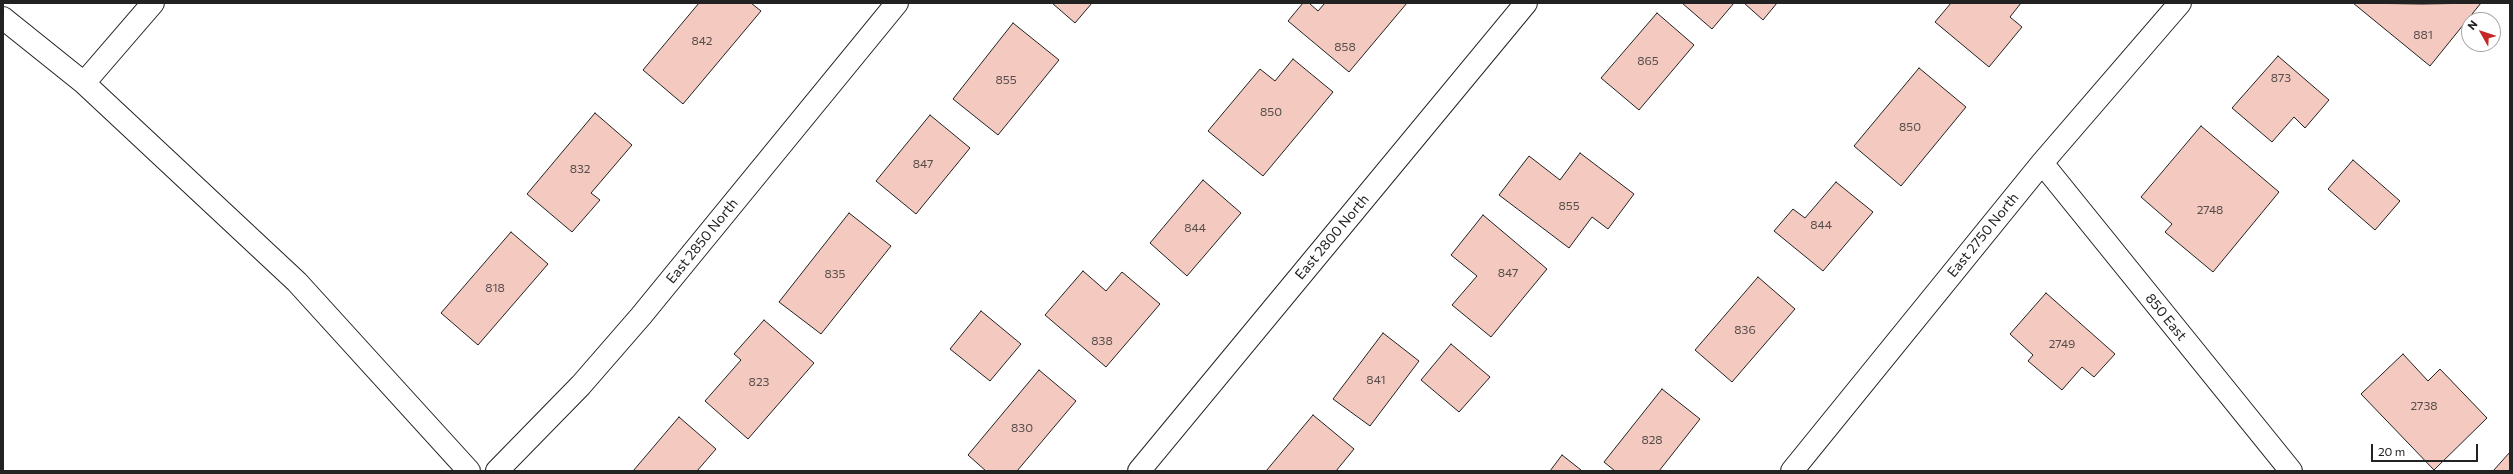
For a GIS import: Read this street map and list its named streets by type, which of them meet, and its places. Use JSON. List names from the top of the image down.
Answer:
{
  "streets": {
    "street": [
      "East 2750 North",
      "East 2800 North",
      "East 2850 North",
      "850 East"
    ]
  },
  "crossings": [
    ["East 2750 North", "850 East"]
  ],
  "house_numbers": [
    "881",
    "842",
    "858",
    "865",
    "873",
    "855",
    "850",
    "850",
    "847",
    "832",
    "855",
    "2748",
    "844",
    "844",
    "847",
    "835",
    "818",
    "836",
    "838",
    "2749",
    "841",
    "823",
    "2738",
    "830",
    "828"
  ],
  "scale_bar": "20 m",
  "north": "top left"
}
